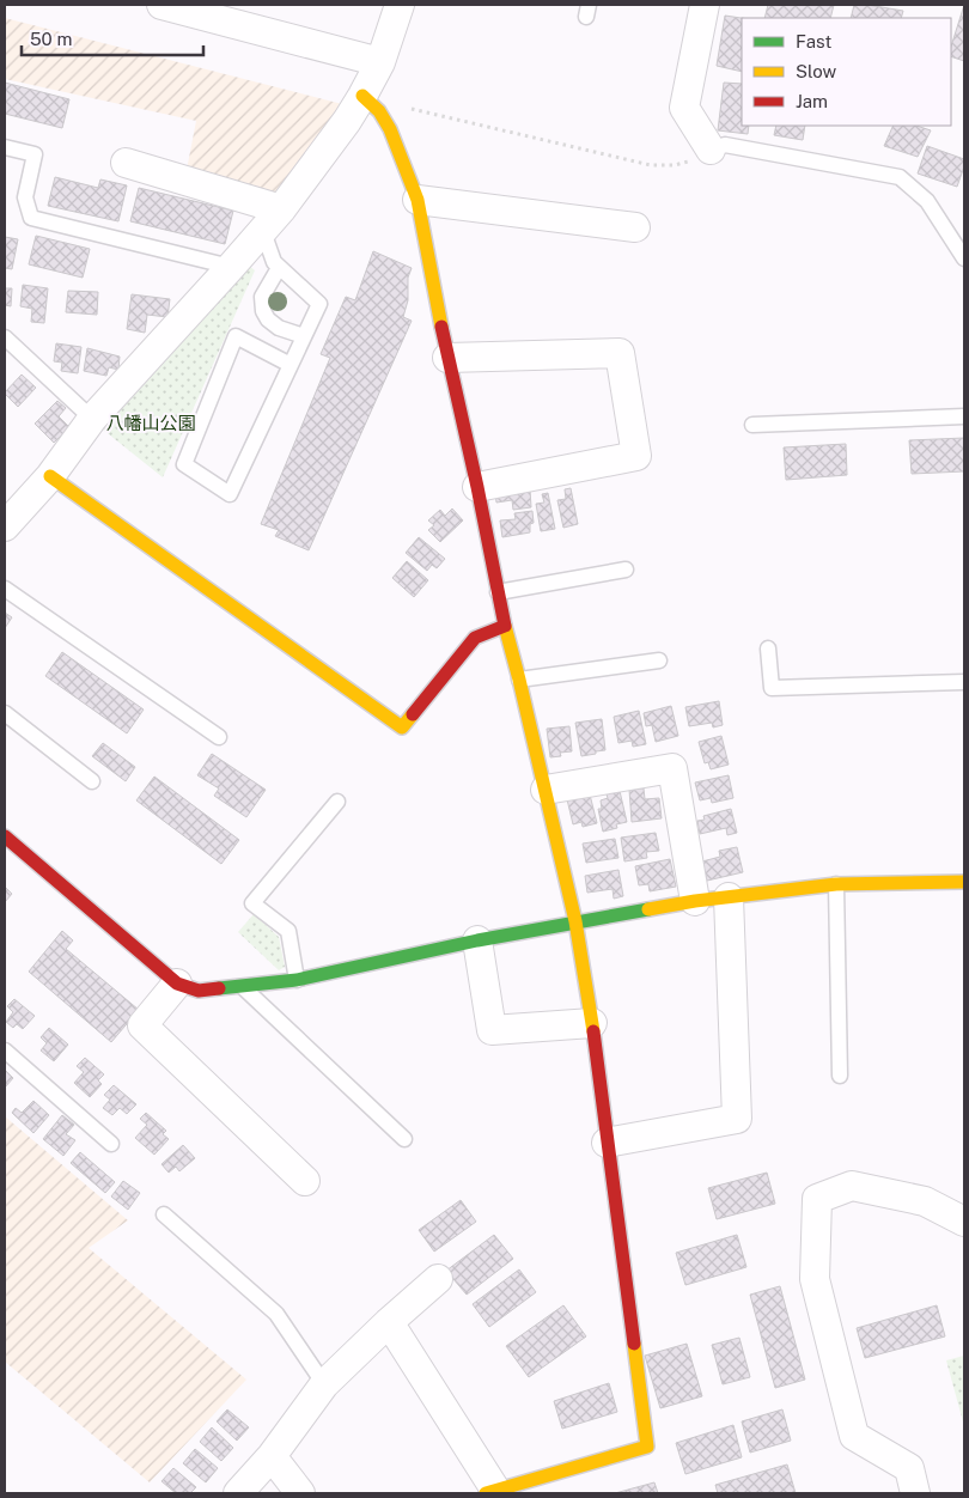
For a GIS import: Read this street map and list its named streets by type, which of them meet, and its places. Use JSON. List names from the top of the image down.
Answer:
{
  "parks": ["八幡山公園"],
  "legend": ["Fast", "Slow", "Jam"],
  "scale_bar": "50 m"
}
